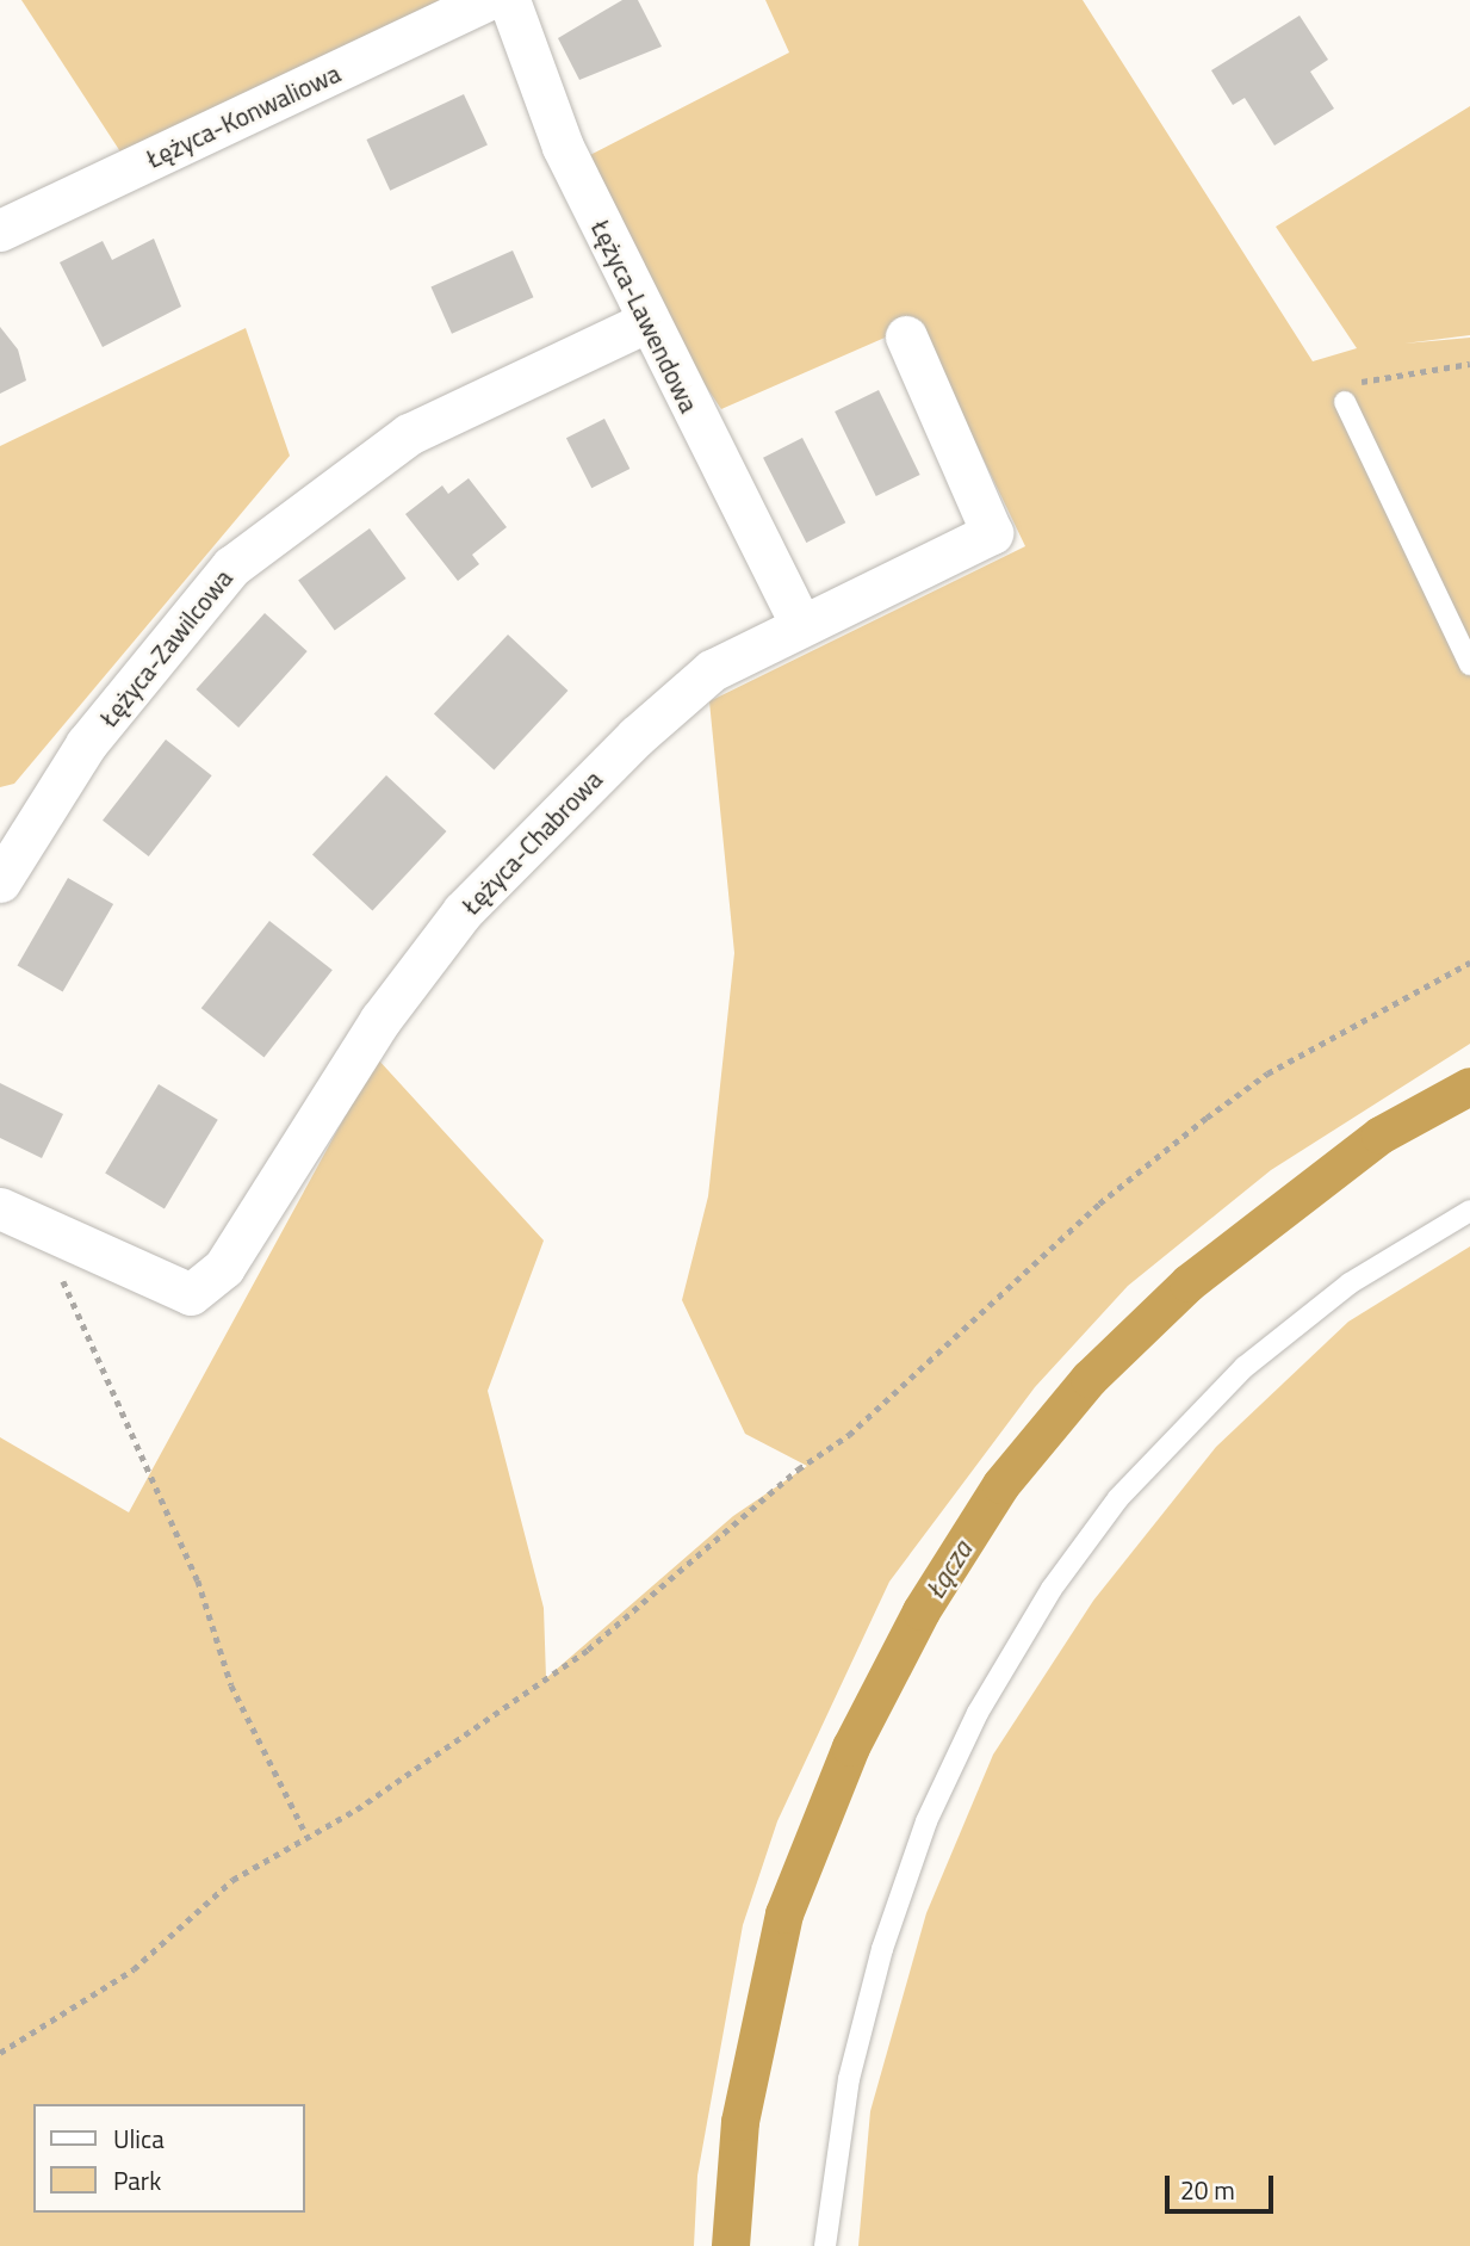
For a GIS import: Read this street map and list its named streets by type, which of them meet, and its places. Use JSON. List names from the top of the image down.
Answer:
{
  "streets": {
    "street": [
      "Łężyca-Konwaliowa",
      "Łężyca-Lawendowa",
      "Łężyca-Zawilcowa",
      "Łężyca-Chabrowa"
    ]
  },
  "crossings": [
    ["Łężyca-Lawendowa", "Łężyca-Zawilcowa"],
    ["Łężyca-Lawendowa", "Łężyca-Chabrowa"]
  ],
  "water": ["Łącza"],
  "legend": ["Ulica", "Park"],
  "scale_bar": "20 m"
}
